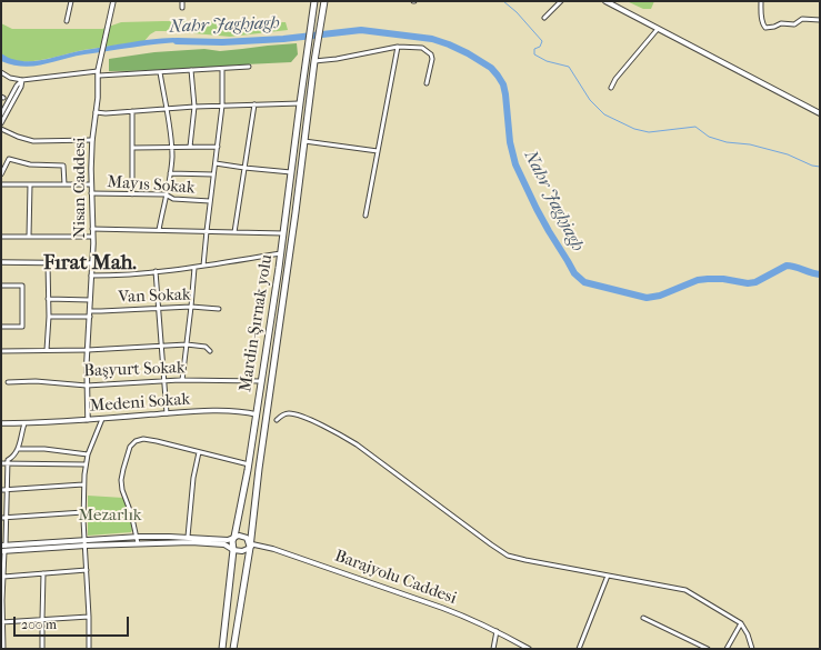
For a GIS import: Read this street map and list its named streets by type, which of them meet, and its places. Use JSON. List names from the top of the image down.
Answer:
{
  "streets": {
    "highway": ["Mardin-Şırnak yolu"],
    "street": [
      "Mayıs Sokak",
      "Nisan Caddesi",
      "Van Sokak",
      "Başyurt Sokak",
      "Medeni Sokak",
      "Barajyolu Caddesi"
    ]
  },
  "crossings": [
    ["Mayıs Sokak", "Nisan Caddesi"],
    ["Nisan Caddesi", "Van Sokak"],
    ["Nisan Caddesi", "Başyurt Sokak"],
    ["Nisan Caddesi", "Medeni Sokak"],
    ["Mardin-Şırnak yolu", "Başyurt Sokak"],
    ["Mardin-Şırnak yolu", "Medeni Sokak"],
    ["Mardin-Şırnak yolu", "Barajyolu Caddesi"]
  ],
  "districts": ["Fırat Mah."],
  "water": ["Nahr Jaghjagh"],
  "parks": ["Mezarlık"],
  "scale_bar": "200 m"
}
